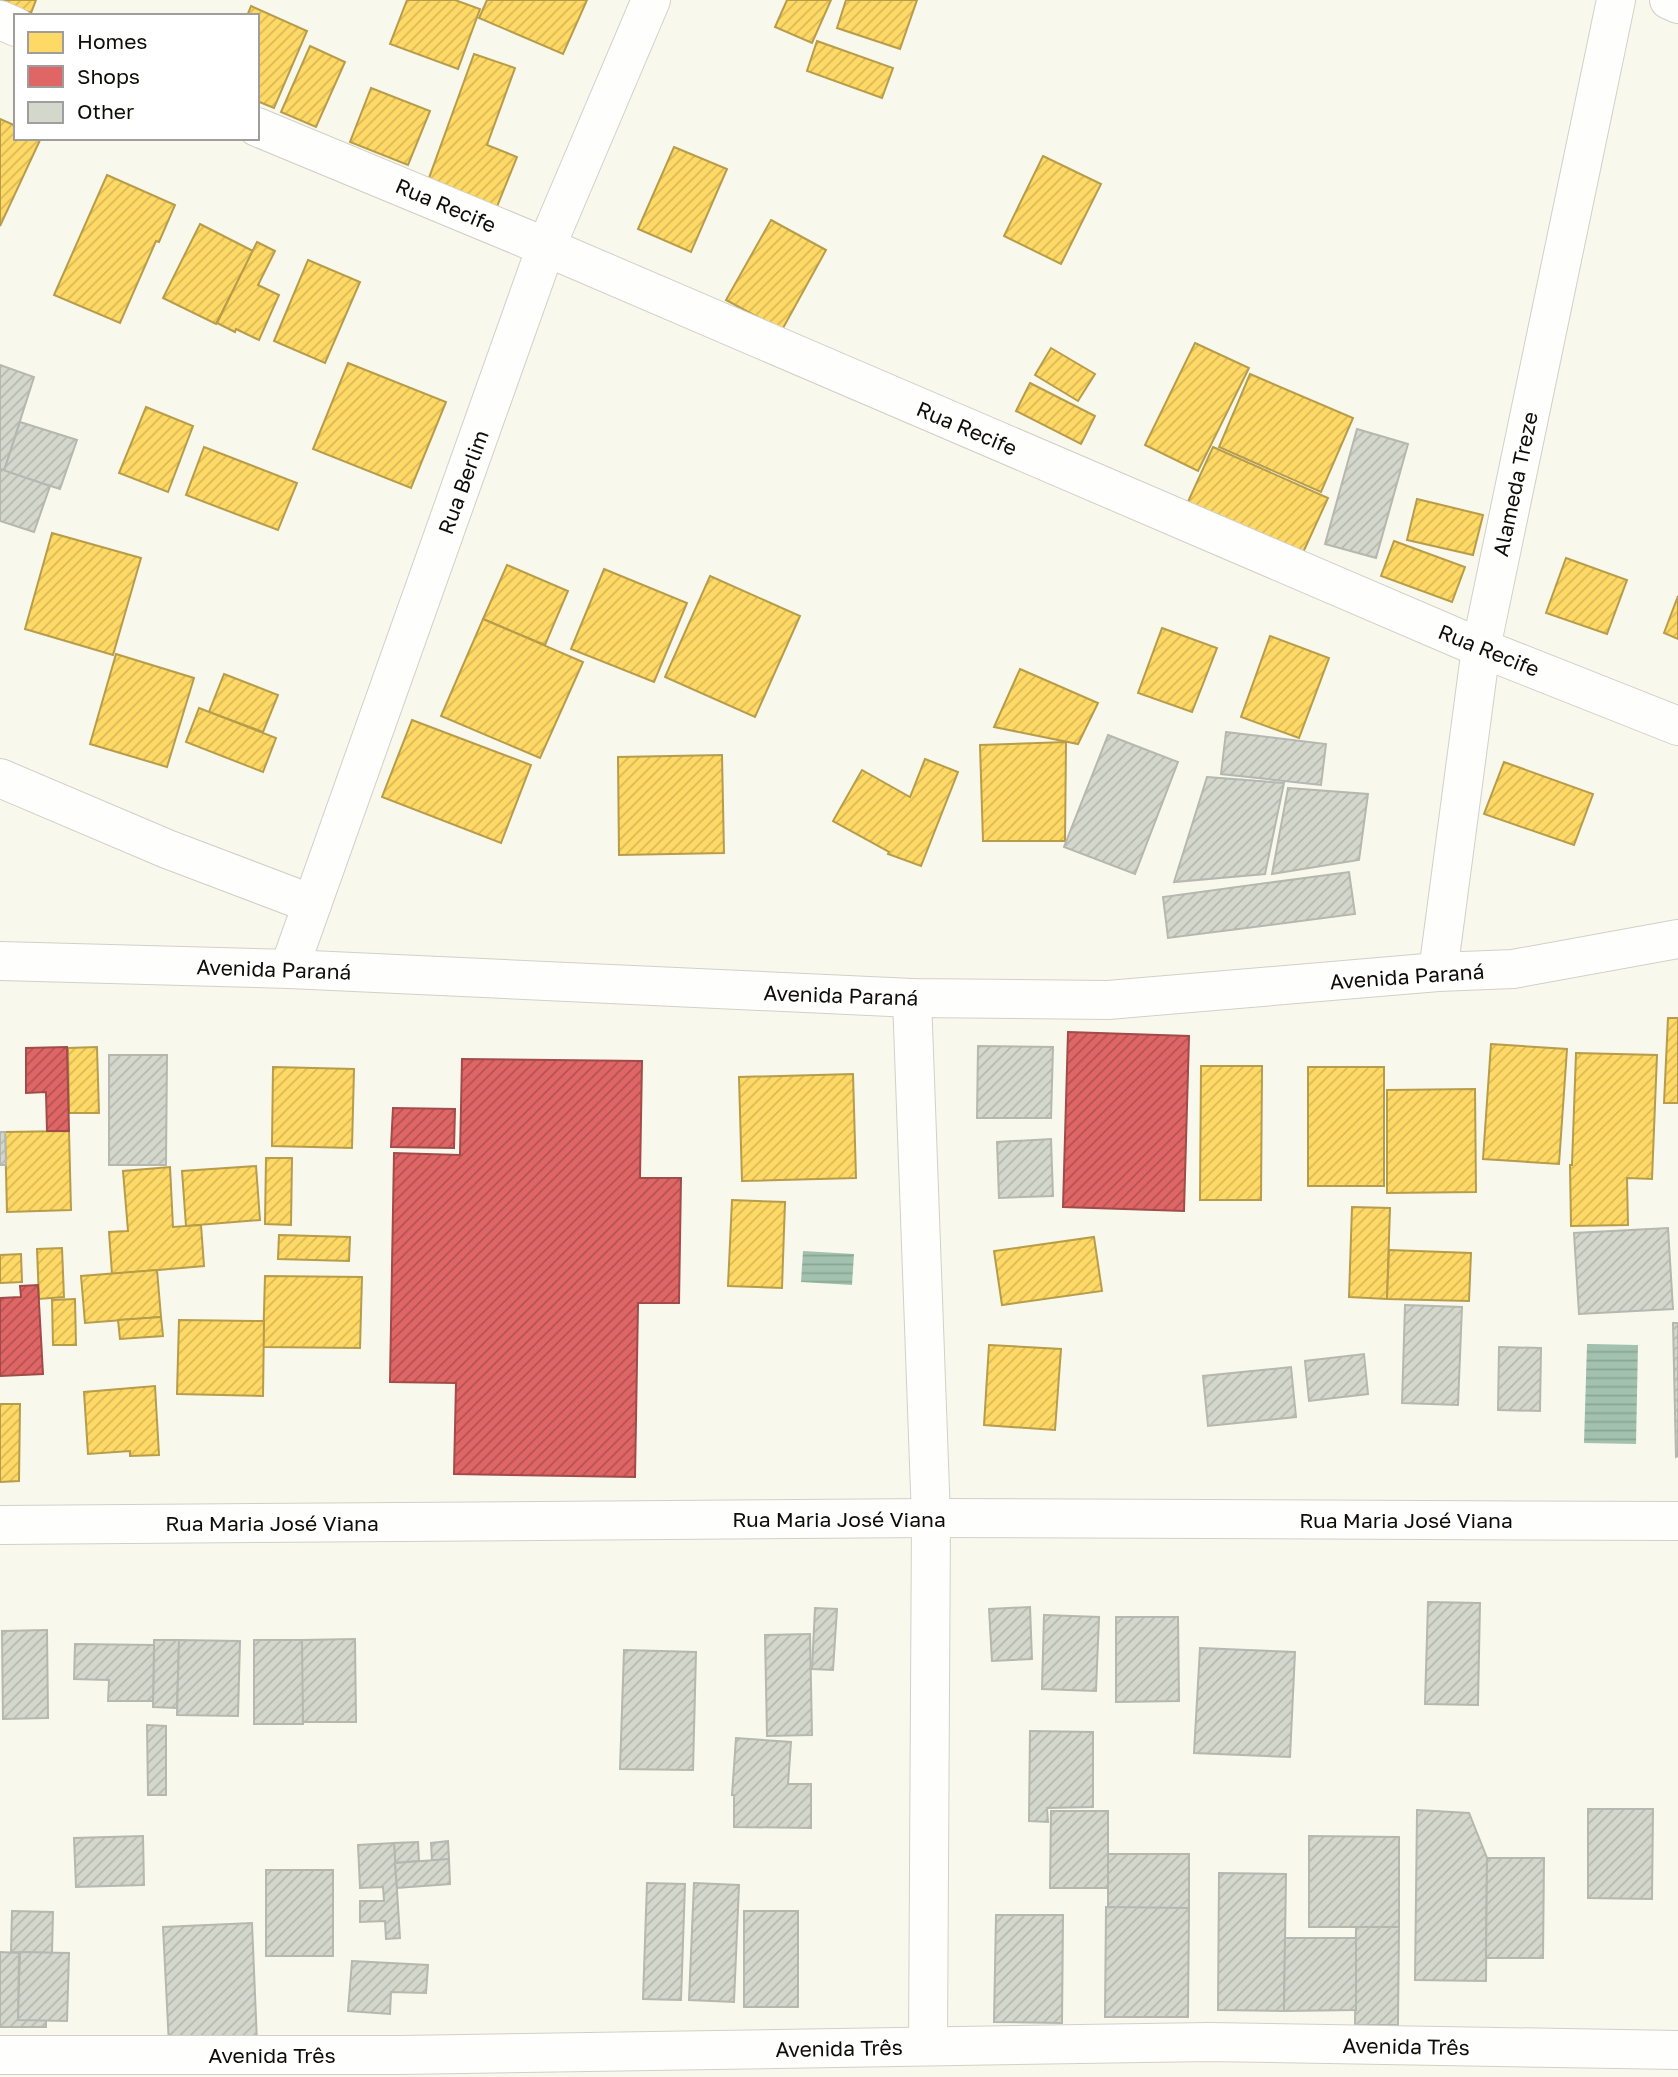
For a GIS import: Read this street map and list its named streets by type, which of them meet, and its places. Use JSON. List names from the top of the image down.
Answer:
{
  "streets": {
    "street": [
      "Rua Recife",
      "Rua Berlim",
      "Alameda Treze",
      "Avenida Paraná",
      "Rua Maria José Viana",
      "Avenida Três"
    ]
  },
  "crossings": [
    ["Rua Recife", "Rua Berlim"],
    ["Rua Recife", "Alameda Treze"],
    ["Rua Berlim", "Avenida Paraná"],
    ["Alameda Treze", "Avenida Paraná"]
  ],
  "legend": ["Homes", "Shops", "Other"]
}
